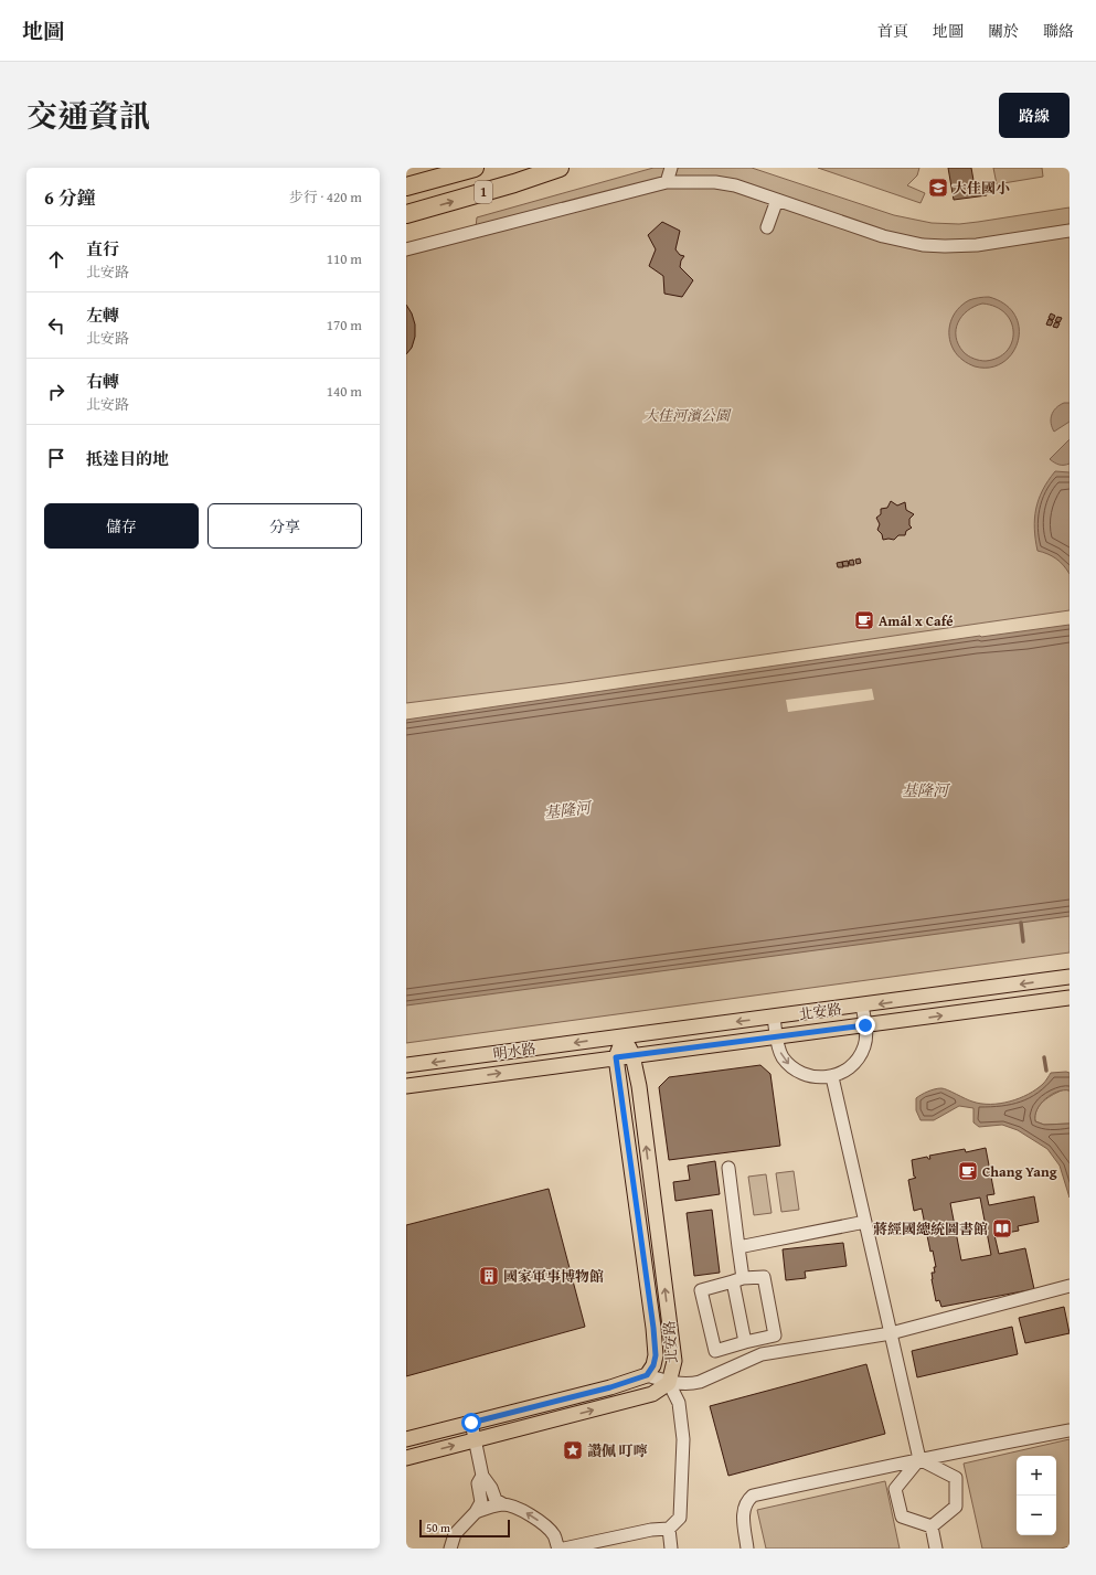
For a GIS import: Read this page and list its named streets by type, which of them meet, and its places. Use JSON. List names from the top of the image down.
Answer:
{
  "streets": {
    "highway": ["1"],
    "main road": ["北安路", "明水路"]
  },
  "crossings": [
    ["北安路", "明水路"]
  ],
  "water": ["基隆河"],
  "parks": ["大佳河濱公園"],
  "places": {
    "school or university": ["大佳國小"],
    "cafe": ["Amål x Café", "Chang Yang"],
    "library": ["蔣經國總統圖書館"],
    "building": ["國家軍事博物館"],
    "place": ["讚佩 叮嚀"]
  },
  "scale_bar": "50 m",
  "page": {
    "header": "地圖",
    "nav": [
      "首頁",
      "地圖",
      "關於",
      "聯絡"
    ],
    "title": "交通資訊",
    "buttons": [
      "路線",
      ["儲存", "分享"]
    ],
    "heading": ["6 分鐘", "步行 · 420 m"],
    "list": [
      ["直行", "北安路", "110 m"],
      ["左轉", "北安路", "170 m"],
      ["右轉", "北安路", "140 m"],
      "抵達目的地"
    ],
    "map_buttons": ["+", "−"],
    "scale": "50 m"
  }
}
